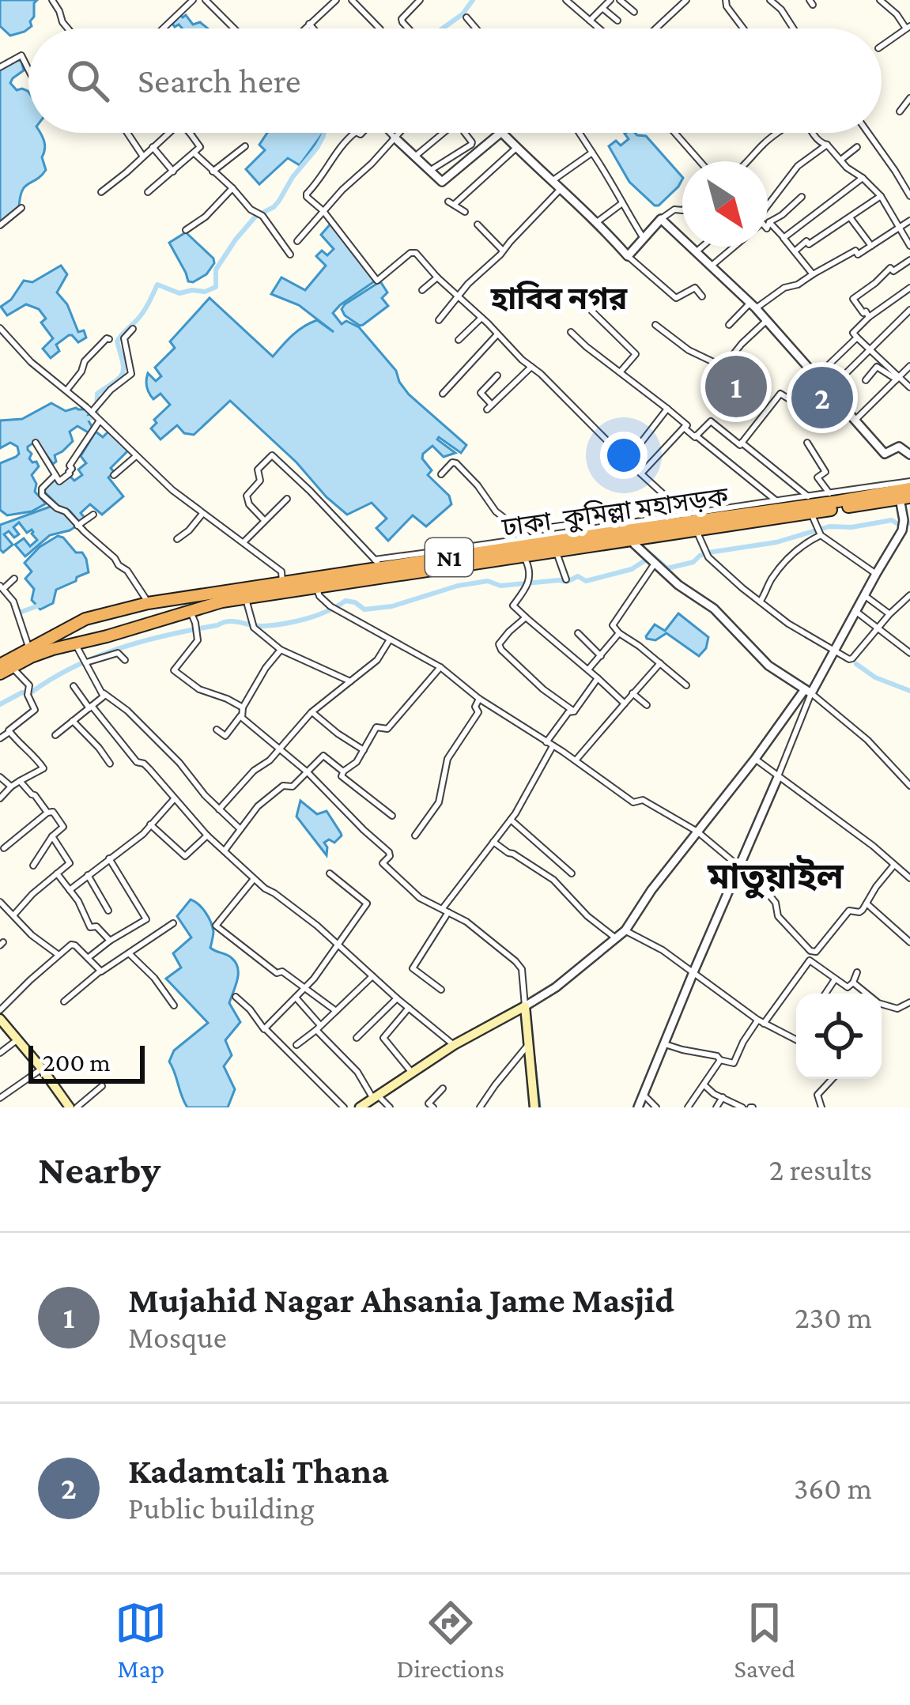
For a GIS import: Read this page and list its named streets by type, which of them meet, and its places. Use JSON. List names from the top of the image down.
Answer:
{
  "streets": {
    "highway": ["ঢাকা–কুমিল্লা মহাসড়ক", "N1"]
  },
  "districts": ["হাবিব নগর", "মাতুয়াইল"],
  "scale_bar": "200 m",
  "north": "bottom right",
  "page": {
    "search": "Search here",
    "pins": ["1", "2"],
    "scale": "200 m",
    "heading": ["Nearby", "2 results"],
    "list": [
      {
        "mark": "1",
        "name": "Mujahid Nagar Ahsania Jame Masjid",
        "note": "Mosque",
        "value": "230 m"
      },
      {
        "mark": "2",
        "name": "Kadamtali Thana",
        "note": "Public building",
        "value": "360 m"
      }
    ],
    "nav": ["Map", "Directions", "Saved"]
  }
}
